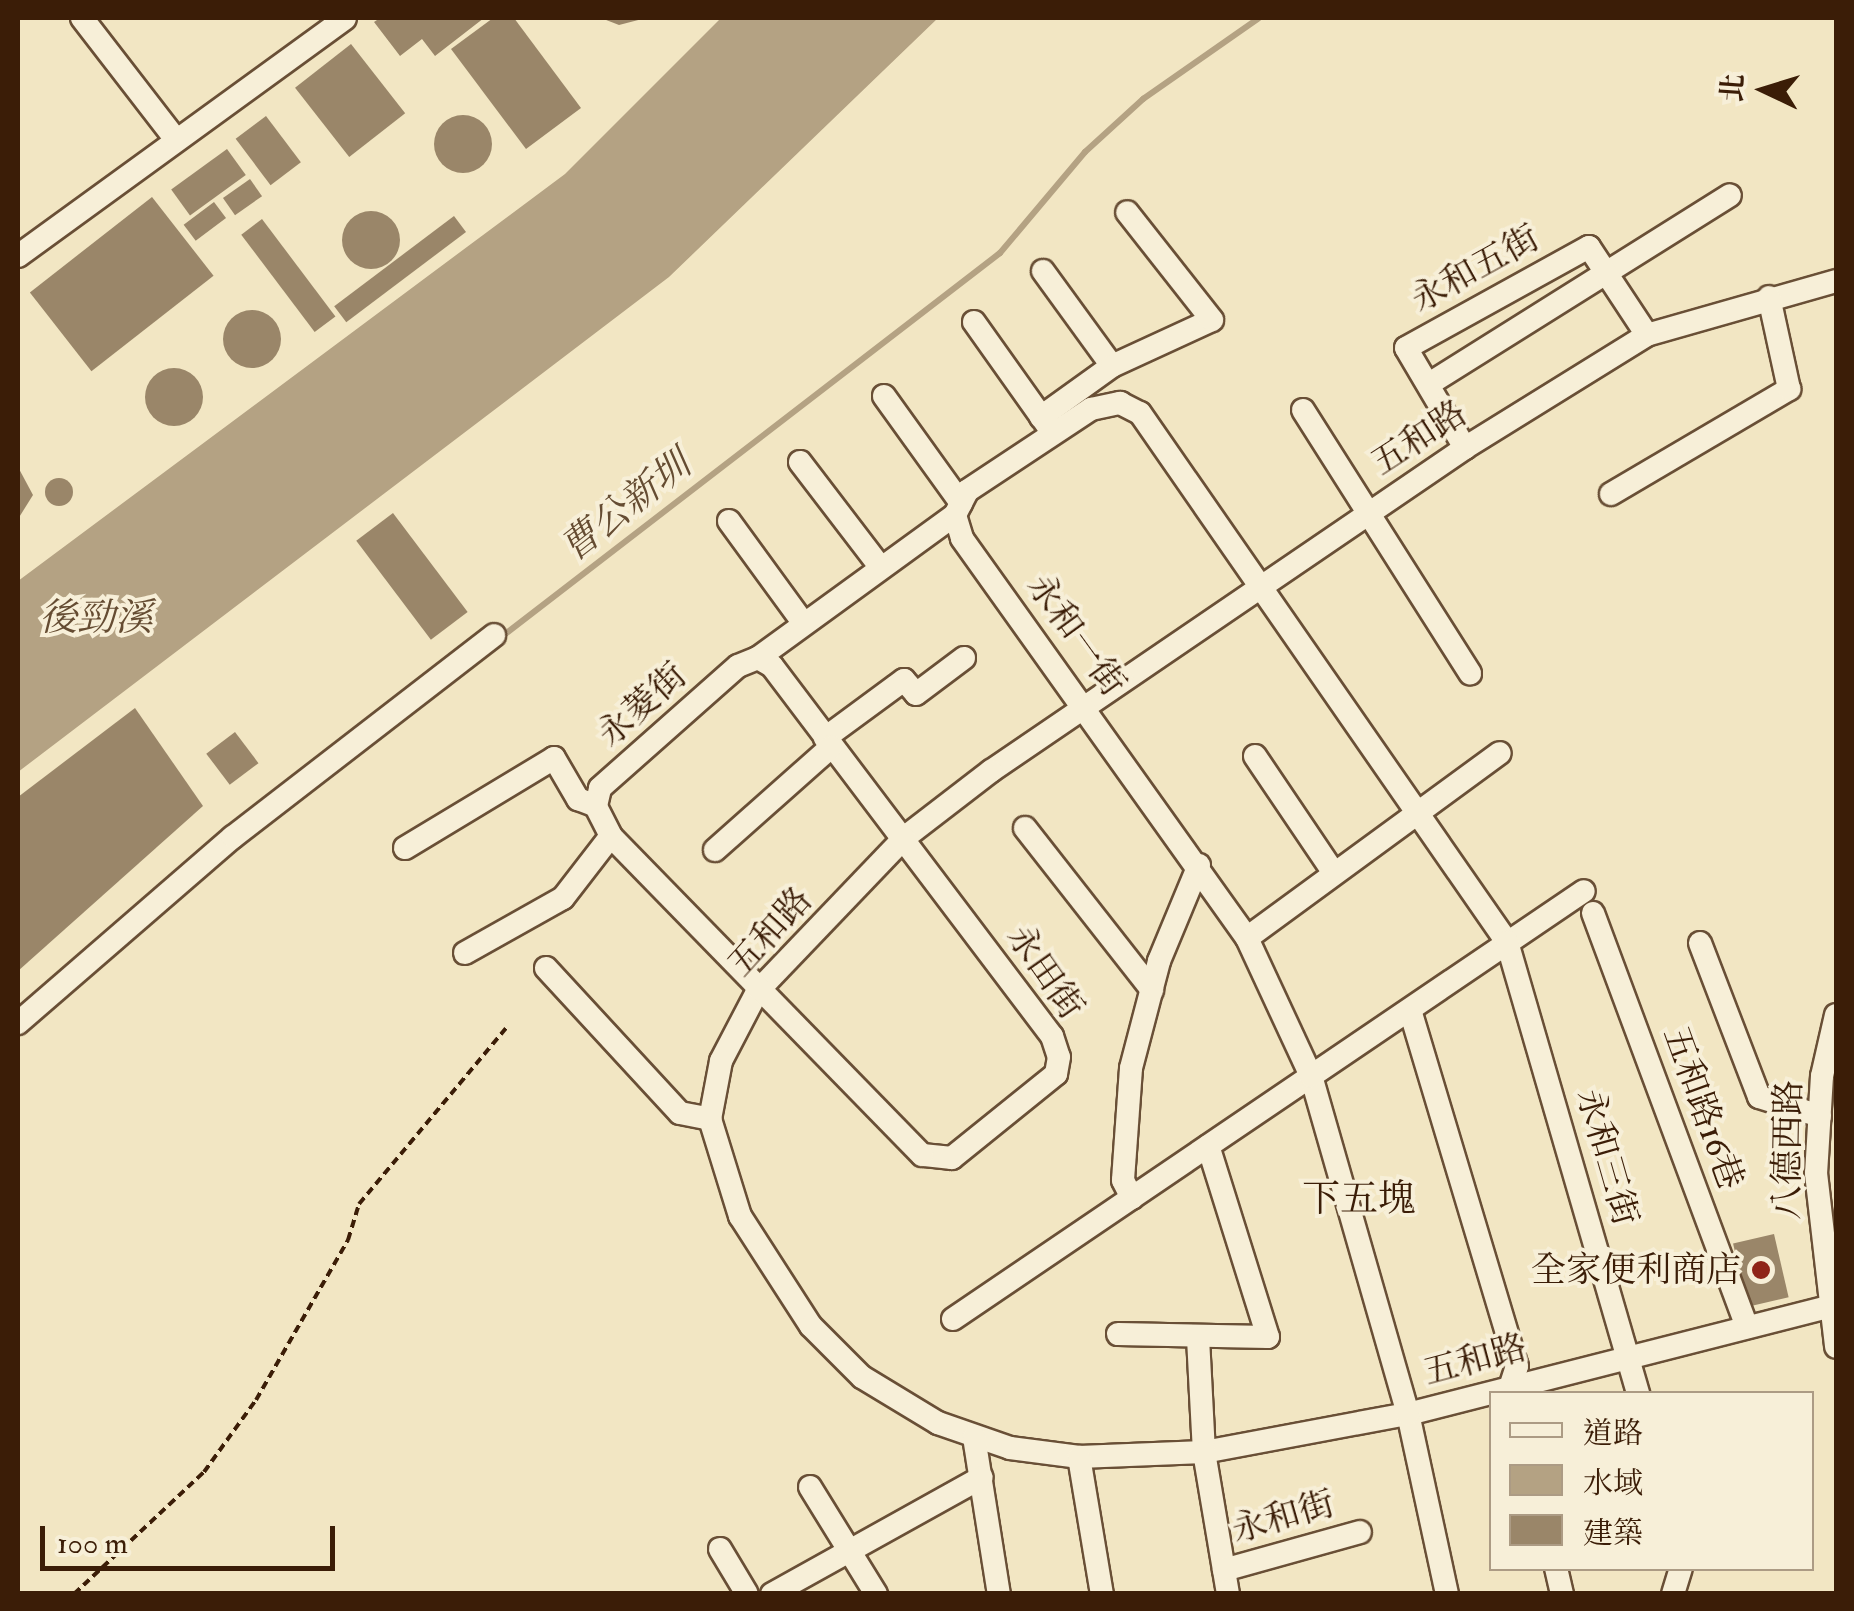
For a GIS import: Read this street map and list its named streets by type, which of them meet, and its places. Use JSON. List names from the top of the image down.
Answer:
{
  "streets": {
    "street": [
      "永和五街",
      "五和路",
      "永和一街",
      "永菱街",
      "永田街",
      "五和路16巷",
      "八德西路",
      "永和三街",
      "永和街"
    ]
  },
  "crossings": [
    ["永和五街", "五和路"],
    ["五和路", "永和一街"],
    ["五和路", "永田街"],
    ["五和路", "五和路16巷"],
    ["五和路", "八德西路"],
    ["五和路", "永和三街"],
    ["五和路", "永和街"],
    ["永和一街", "永菱街"]
  ],
  "districts": ["下五塊"],
  "water": ["曹公新圳", "後勁溪"],
  "places": ["全家便利商店"],
  "legend": ["道路", "水域", "建築"],
  "scale_bar": "100 m",
  "north": "left"
}
